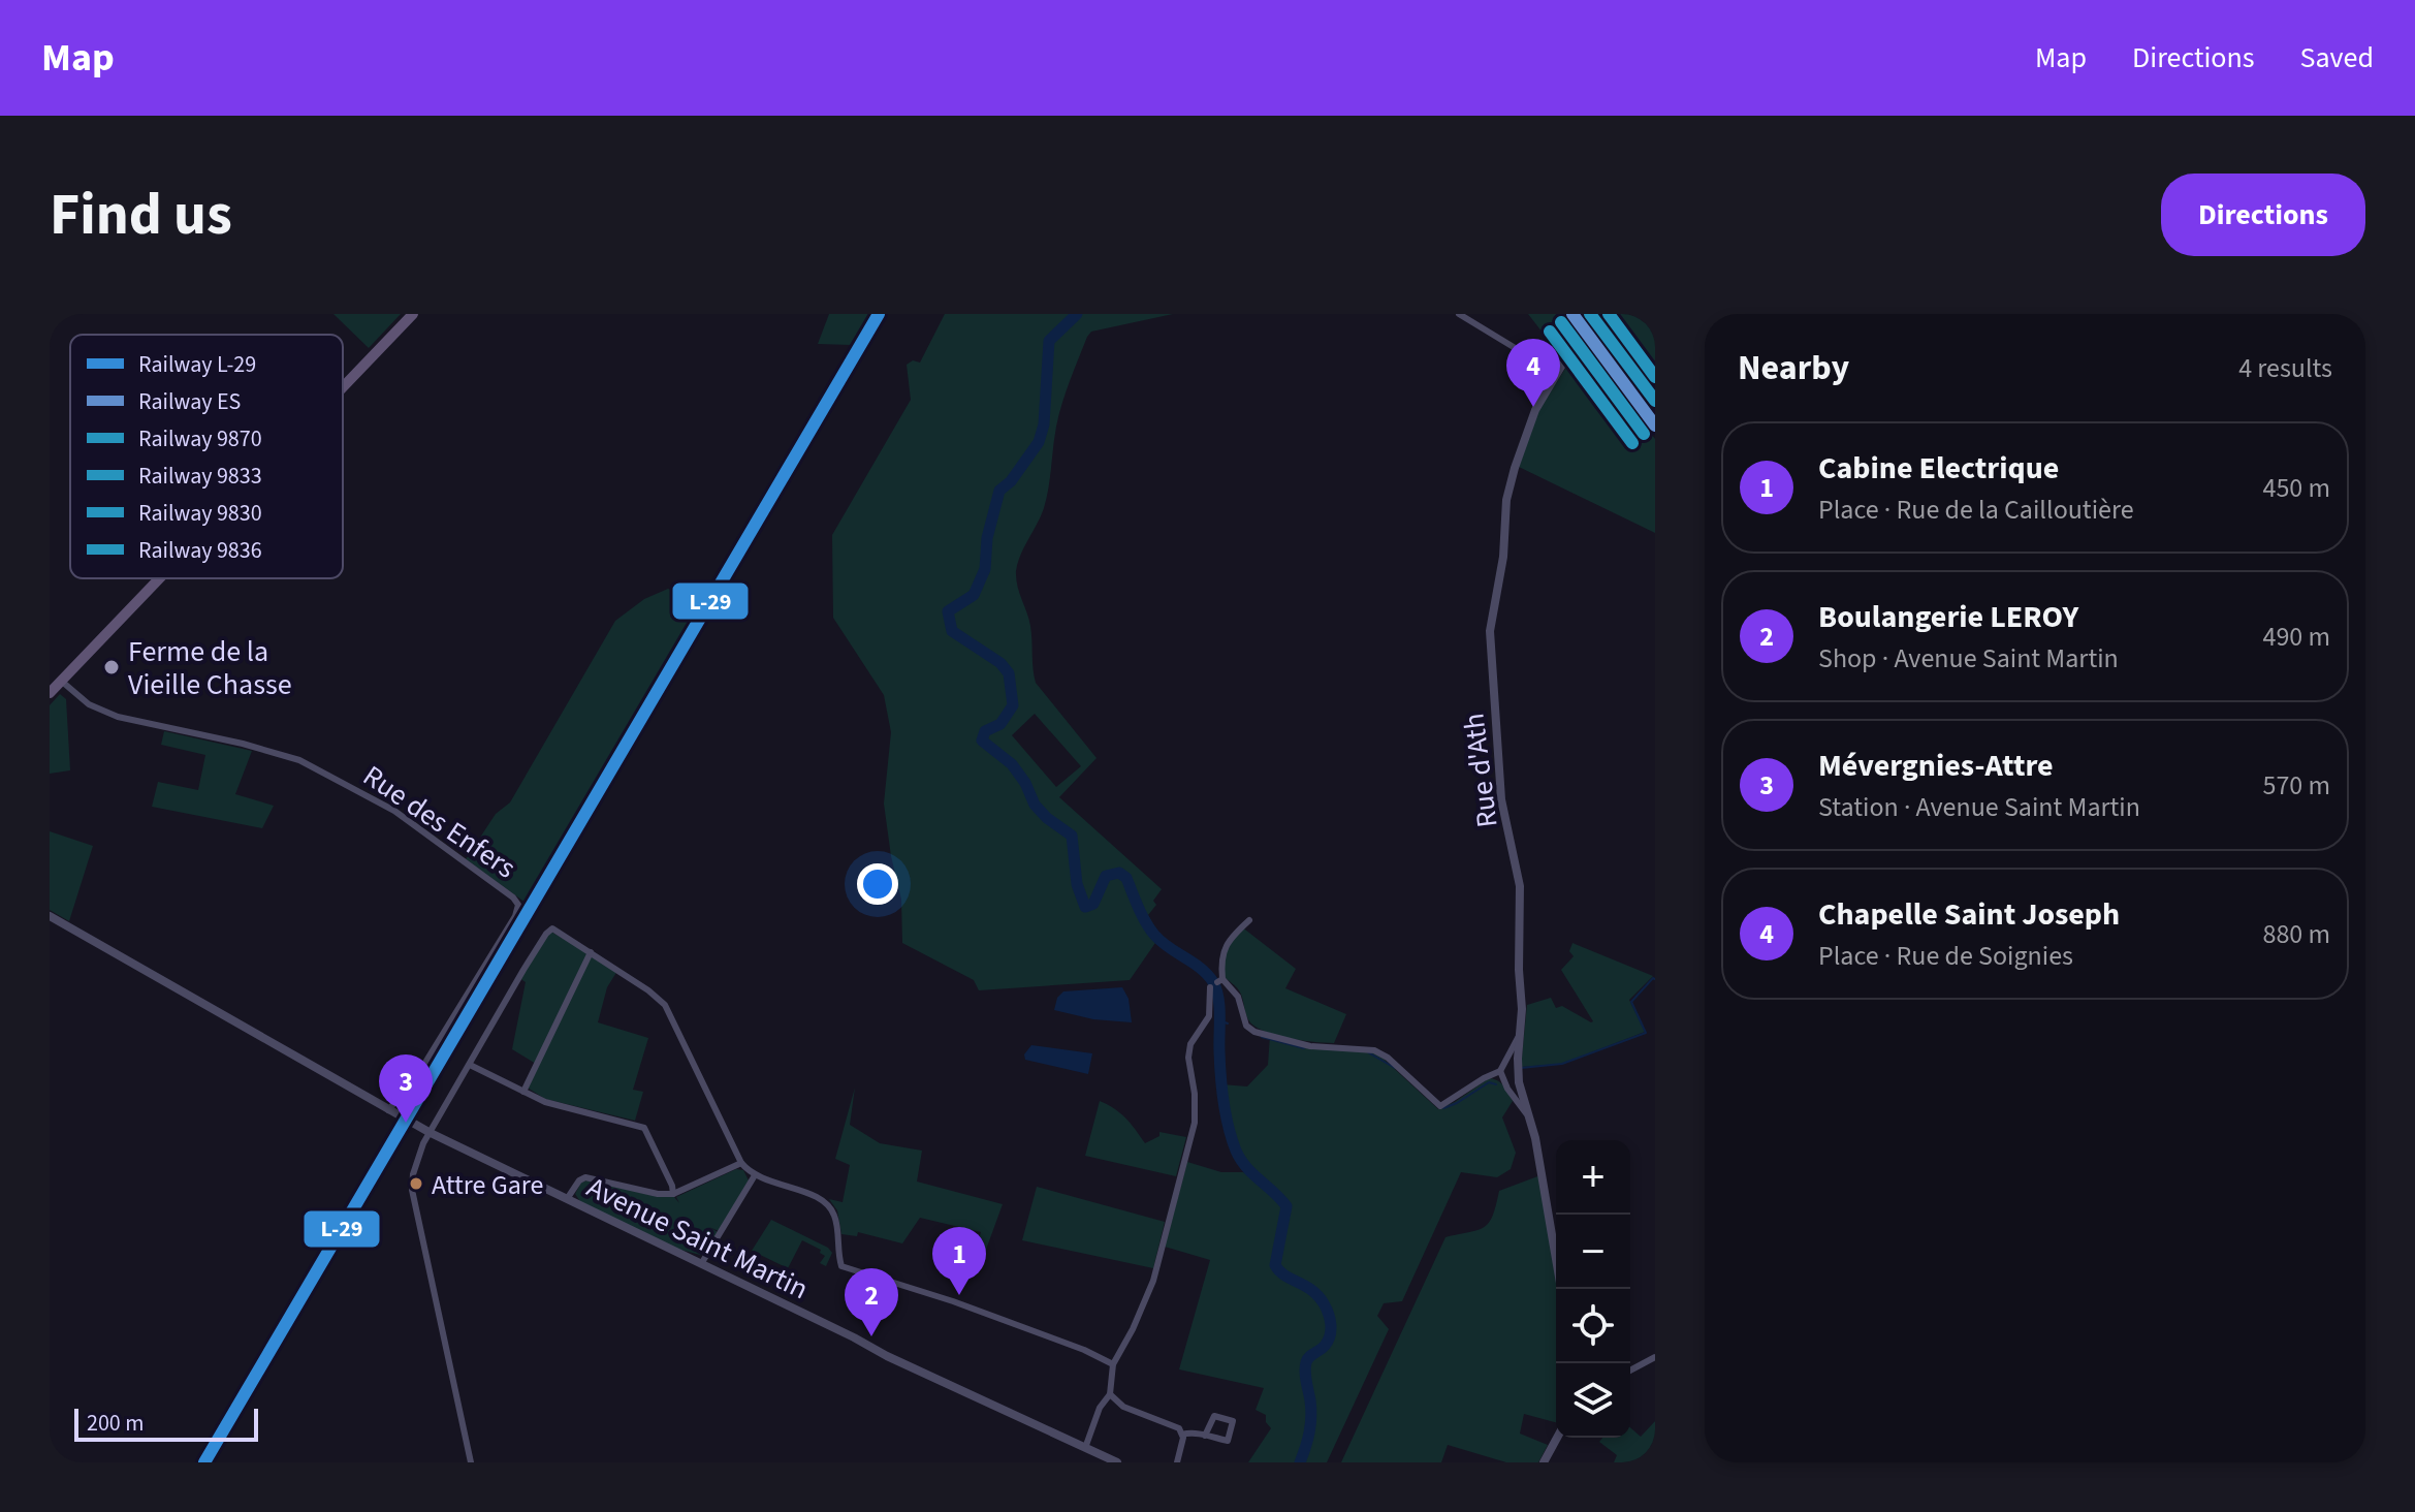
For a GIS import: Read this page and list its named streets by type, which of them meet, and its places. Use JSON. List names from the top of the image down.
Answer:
{
  "streets": {
    "street": ["Rue d'Ath", "Rue des Enfers", "Avenue Saint Martin"]
  },
  "crossings": [
    ["Rue des Enfers", "Avenue Saint Martin"]
  ],
  "places": ["Ferme de la Vieille Chasse", "Attre Gare"],
  "lines": [
    "rail line L-29",
    "rail line ES",
    "rail line 9833",
    "rail line 9836",
    "rail line 9870",
    "rail line 9830"
  ],
  "legend": [
    "Railway L-29",
    "Railway ES",
    "Railway 9870",
    "Railway 9833",
    "Railway 9830",
    "Railway 9836"
  ],
  "scale_bar": "200 m",
  "page": {
    "header": "Map",
    "nav": ["Map", "Directions", "Saved"],
    "buttons": "Directions",
    "title": "Find us",
    "heading": ["Nearby", "4 results"],
    "pins": [
      "4",
      "3",
      "1",
      "2"
    ],
    "list": [
      {
        "mark": "1",
        "name": "Cabine Electrique",
        "note": "Place · Rue de la Cailloutière",
        "value": "450 m"
      },
      {
        "mark": "2",
        "name": "Boulangerie LEROY",
        "note": "Shop · Avenue Saint Martin",
        "value": "490 m"
      },
      {
        "mark": "3",
        "name": "Mévergnies-Attre",
        "note": "Station · Avenue Saint Martin",
        "value": "570 m"
      },
      {
        "mark": "4",
        "name": "Chapelle Saint Joseph",
        "note": "Place · Rue de Soignies",
        "value": "880 m"
      }
    ],
    "map_buttons": ["+", "−"],
    "scale": "200 m"
  }
}
